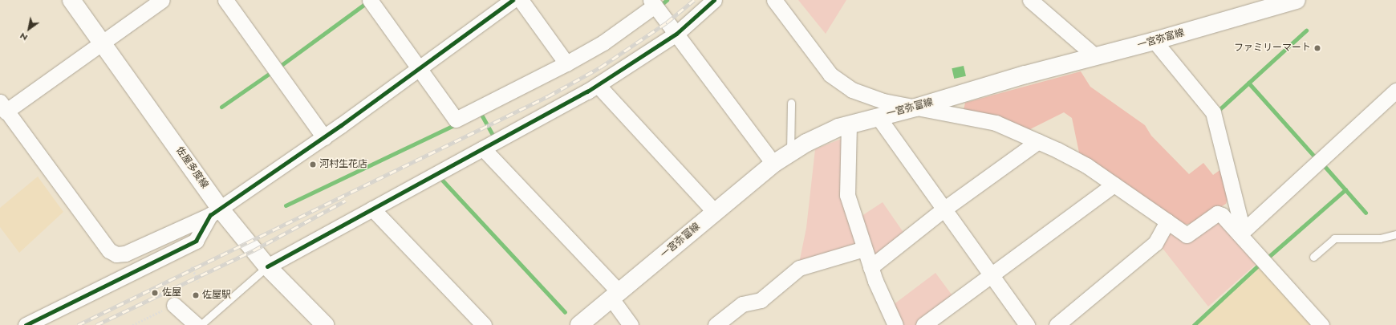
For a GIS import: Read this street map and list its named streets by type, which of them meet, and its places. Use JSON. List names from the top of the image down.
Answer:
{
  "streets": {
    "main road": ["一宮弥富線", "佐屋多度線"]
  },
  "places": [
    "ファミリーマート",
    "河村生花店",
    "佐屋",
    "佐屋駅"
  ],
  "north": "bottom left"
}
